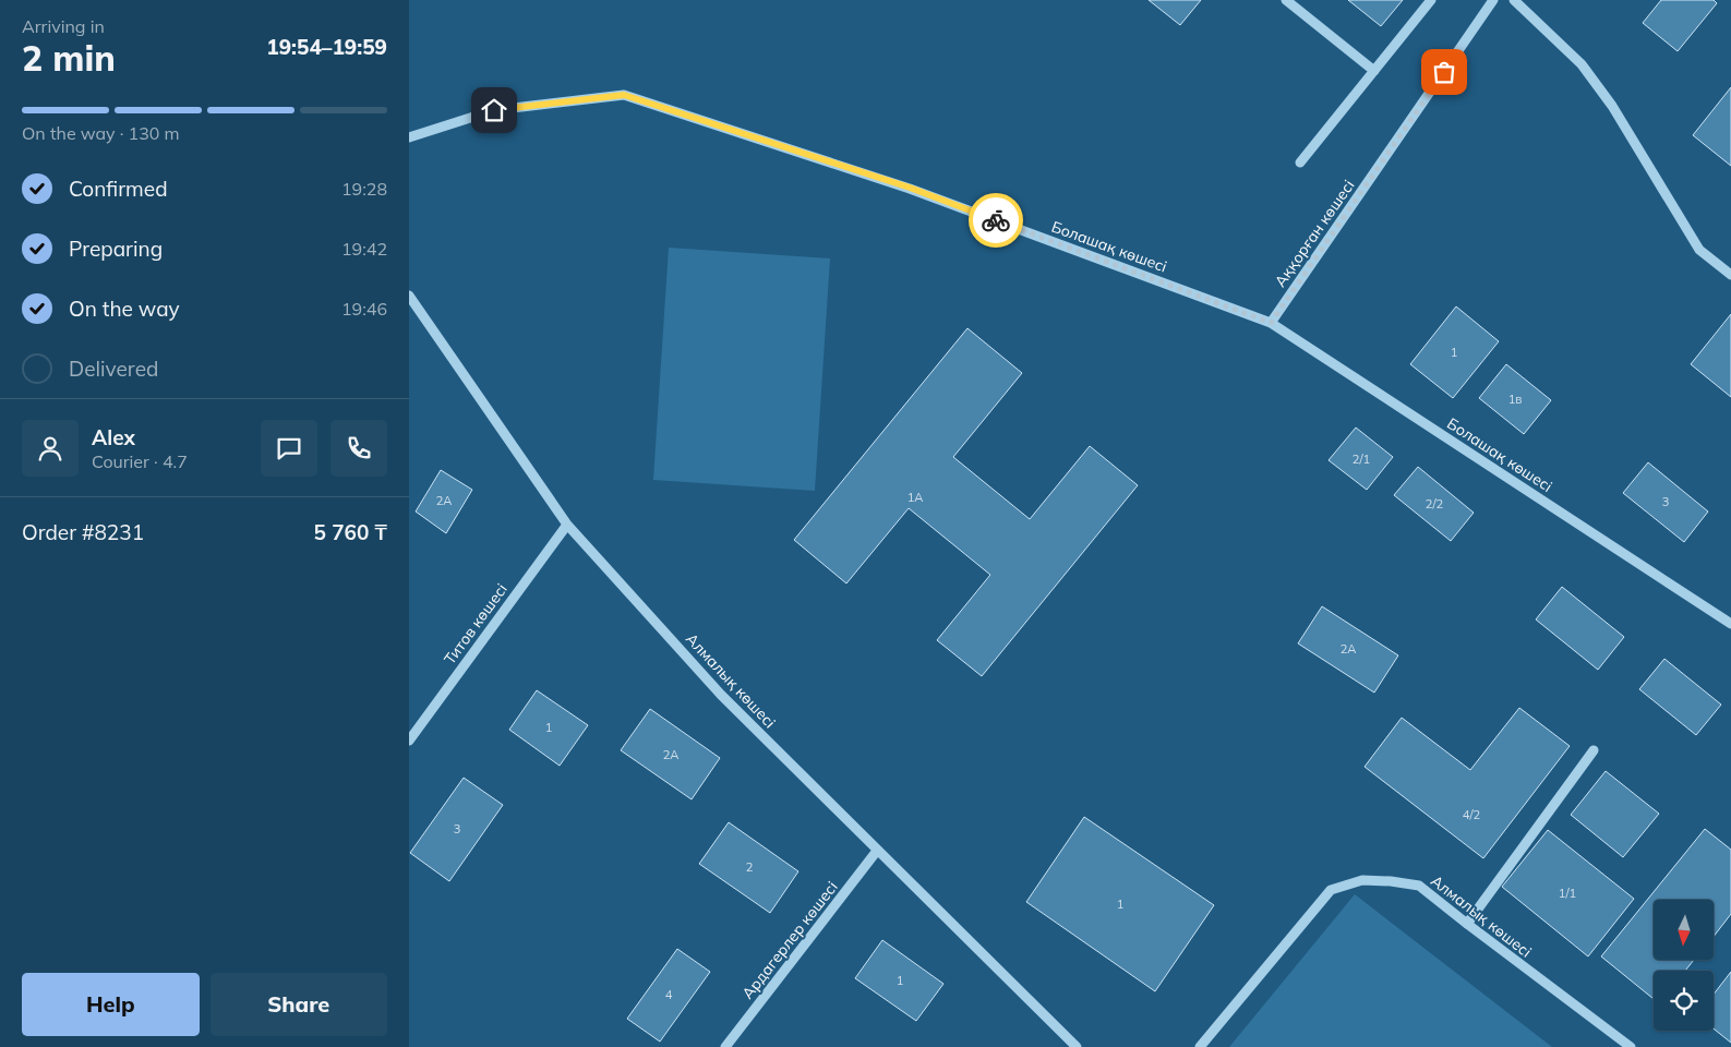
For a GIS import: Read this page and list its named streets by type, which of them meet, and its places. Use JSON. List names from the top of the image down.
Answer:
{
  "streets": {
    "street": [
      "Аққорған көшесі",
      "Болашақ көшесі",
      "Титов көшесі",
      "Алмалық көшесі",
      "Ардагерлер көшесі"
    ]
  },
  "crossings": [
    ["Аққорған көшесі", "Болашақ көшесі"],
    ["Титов көшесі", "Алмалық көшесі"],
    ["Алмалық көшесі", "Ардагерлер көшесі"]
  ],
  "house_numbers": [
    "1",
    "1в",
    "2/1",
    "1А",
    "2А",
    "3",
    "2/2",
    "2А",
    "1",
    "2А",
    "4/2",
    "3",
    "2",
    "1/1",
    "1",
    "1",
    "4"
  ],
  "north": "bottom",
  "page": {
    "heading": ["2 min", "Arriving in", "19:54–19:59"],
    "panel": [
      "Alex",
      "Courier · 4.7",
      "Order #8231",
      "5 760 ₸"
    ],
    "bar": "On the way · 130 m",
    "list": [
      ["Confirmed", "19:28"],
      ["Preparing", "19:42"],
      ["On the way", "19:46"],
      "Delivered"
    ],
    "buttons": ["Help", "Share"]
  }
}
